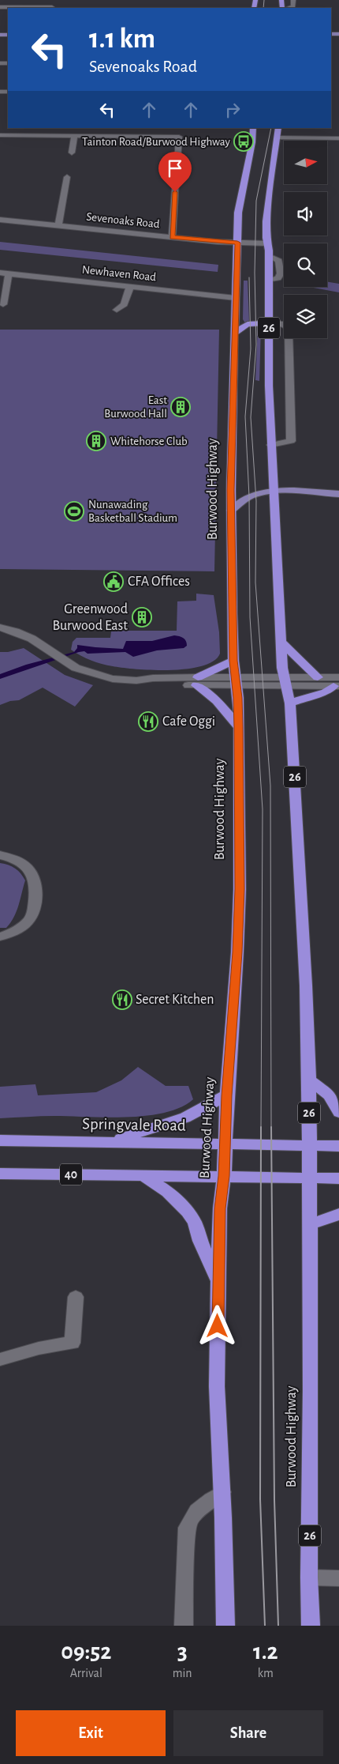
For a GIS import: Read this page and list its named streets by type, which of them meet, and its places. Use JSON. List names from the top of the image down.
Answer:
{
  "streets": {
    "highway": [
      "26",
      "Burwood Highway",
      "Springvale Road",
      "40"
    ],
    "street": ["Sevenoaks Road", "Newhaven Road"]
  },
  "crossings": [
    ["Sevenoaks Road", "Burwood Highway"],
    ["Newhaven Road", "Burwood Highway"],
    ["Burwood Highway", "Springvale Road"],
    ["Burwood Highway", "40"]
  ],
  "places": {
    "bus stop": ["Tainton Road/Burwood Highway"],
    "building": ["East Burwood Hall", "Whitehorse Club", "Greenwood Burwood East"],
    "sports": ["Nunawading Basketball Stadium"],
    "public building": ["CFA Offices"],
    "restaurant": ["Cafe Oggi", "Secret Kitchen"]
  },
  "north": "right",
  "page": {
    "turn": ["1.1 km", "Sevenoaks Road"],
    "eta": [
      "09:52",
      "Arrival",
      "3",
      "min",
      "1.2",
      "km"
    ],
    "buttons": ["Exit", "Share"]
  }
}
